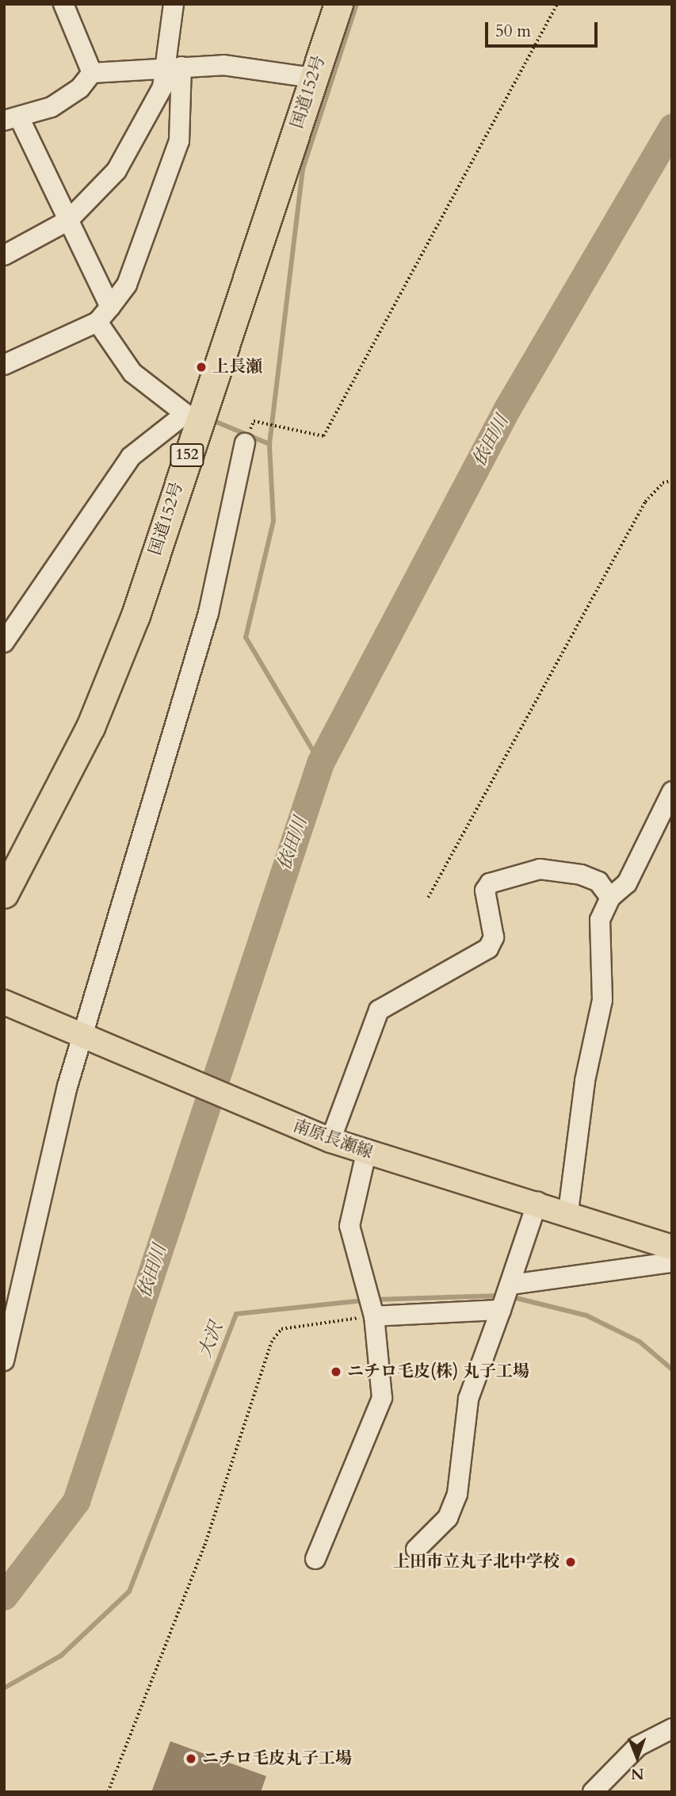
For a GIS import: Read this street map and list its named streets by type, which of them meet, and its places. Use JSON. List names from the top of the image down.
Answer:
{
  "streets": {
    "highway": ["国道152号", "152"],
    "main road": ["南原長瀬線"]
  },
  "water": ["依田川", "大沢"],
  "places": [
    "上長瀬",
    "ニチロ毛皮(株) 丸子工場",
    "上田市立丸子北中学校",
    "ニチロ毛皮丸子工場"
  ],
  "scale_bar": "50 m",
  "north": "bottom"
}
